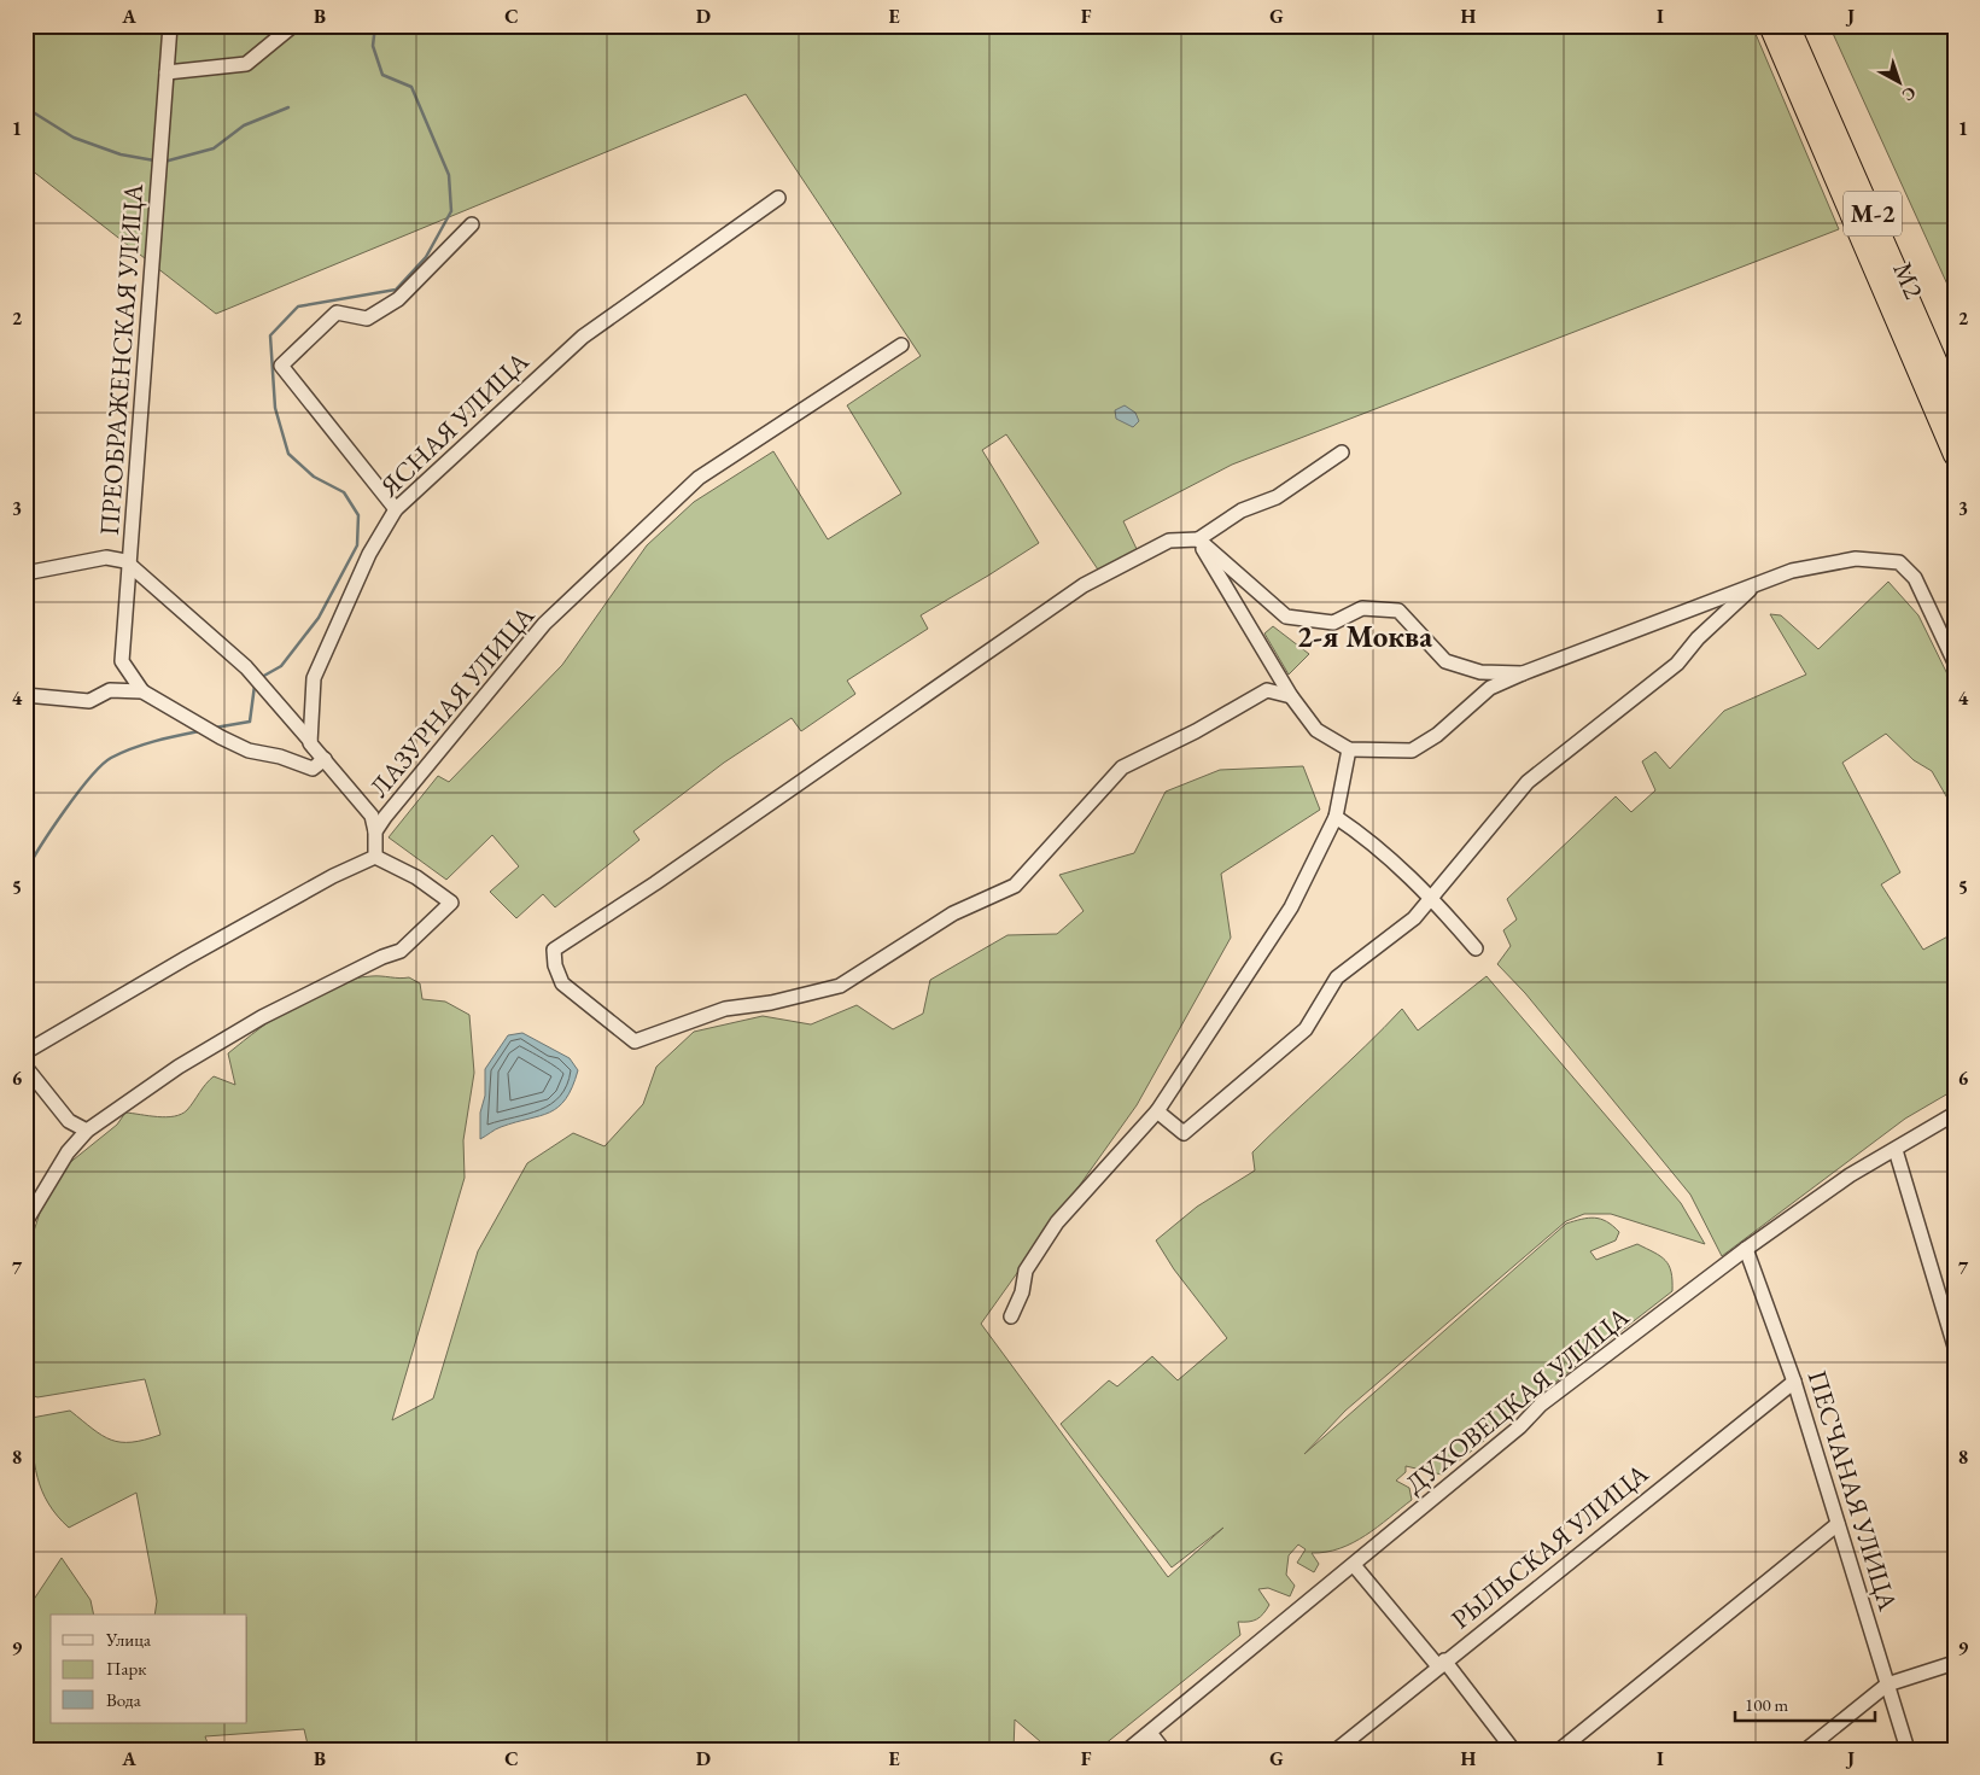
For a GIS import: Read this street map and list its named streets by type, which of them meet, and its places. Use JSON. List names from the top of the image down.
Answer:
{
  "streets": {
    "highway": ["М-2", "М2"],
    "street": [
      "ПРЕОБРАЖЕНСКАЯ УЛИЦА",
      "ЯСНАЯ УЛИЦА",
      "ЛАЗУРНАЯ УЛИЦА",
      "ДУХОВЕЦКАЯ УЛИЦА",
      "ПЕСЧАНАЯ УЛИЦА",
      "РЫЛЬСКАЯ УЛИЦА"
    ]
  },
  "crossings": [
    ["ДУХОВЕЦКАЯ УЛИЦА", "ПЕСЧАНАЯ УЛИЦА"],
    ["ПЕСЧАНАЯ УЛИЦА", "РЫЛЬСКАЯ УЛИЦА"]
  ],
  "districts": ["2-я Моква"],
  "legend": ["Улица", "Парк", "Вода"],
  "scale_bar": "100 m",
  "north": "bottom right",
  "grid": {
    "columns": [
      "A",
      "B",
      "C",
      "D",
      "E",
      "F",
      "G",
      "H",
      "I",
      "J"
    ],
    "rows": [
      "1",
      "2",
      "3",
      "4",
      "5",
      "6",
      "7",
      "8",
      "9"
    ]
  }
}
